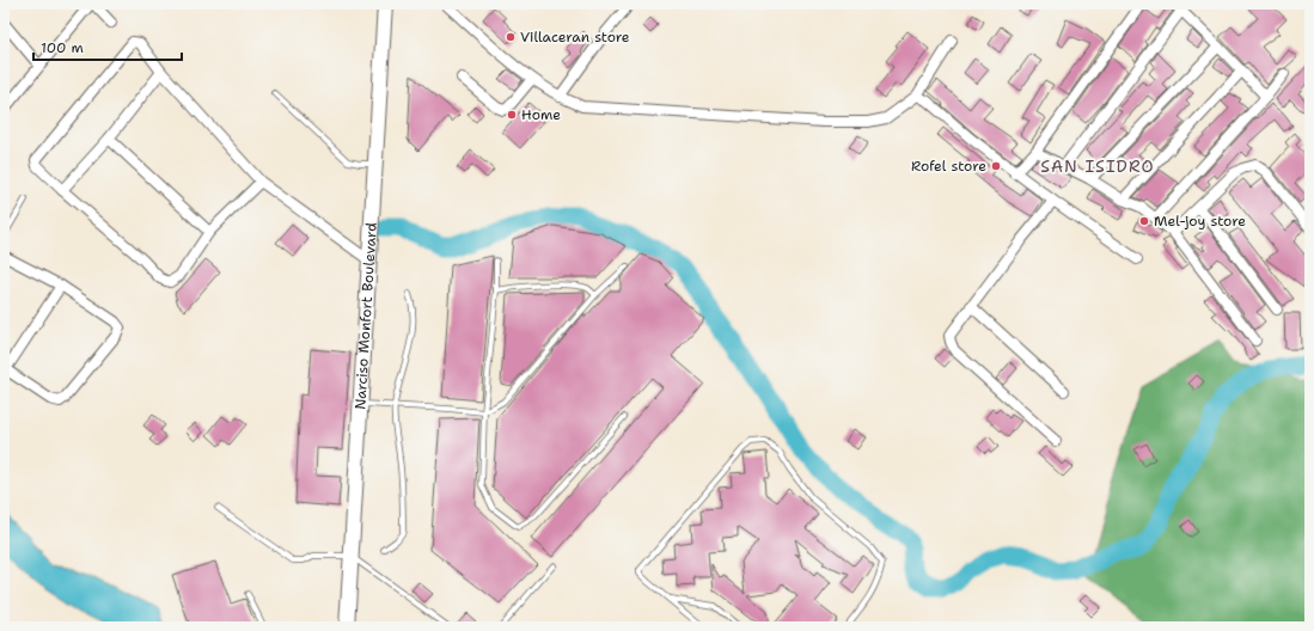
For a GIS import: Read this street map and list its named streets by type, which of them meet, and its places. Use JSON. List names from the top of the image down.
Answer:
{
  "streets": {
    "main road": ["Narciso Monfort Boulevard"]
  },
  "districts": ["SAN ISIDRO"],
  "places": [
    "Villaceran store",
    "Home",
    "Rofel store",
    "Mel-joy store"
  ],
  "scale_bar": "100 m"
}
